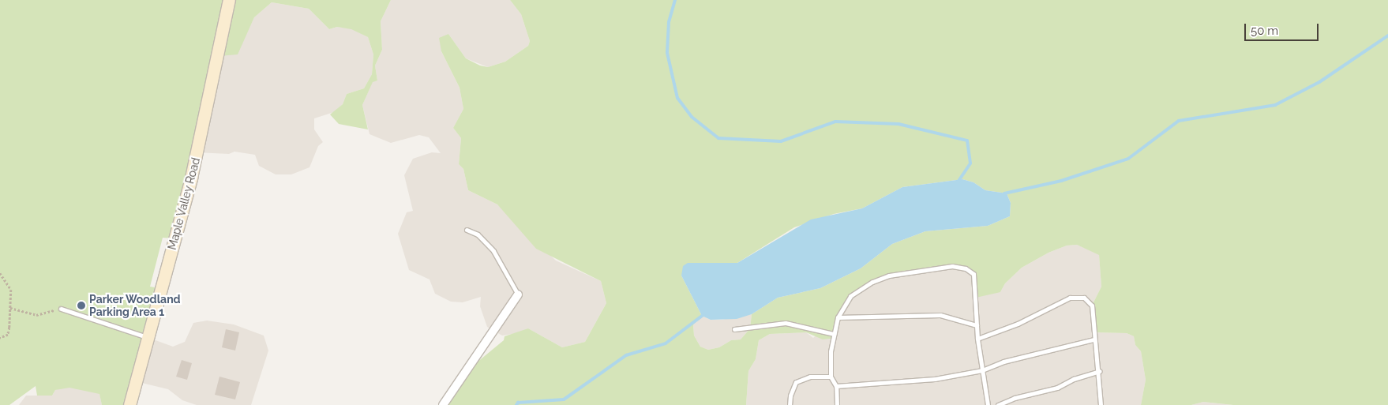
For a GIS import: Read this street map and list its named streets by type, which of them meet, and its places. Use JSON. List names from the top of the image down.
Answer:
{
  "streets": {
    "street": ["Maple Valley Road"]
  },
  "places": ["Parker Woodland Parking Area 1"],
  "scale_bar": "50 m"
}
